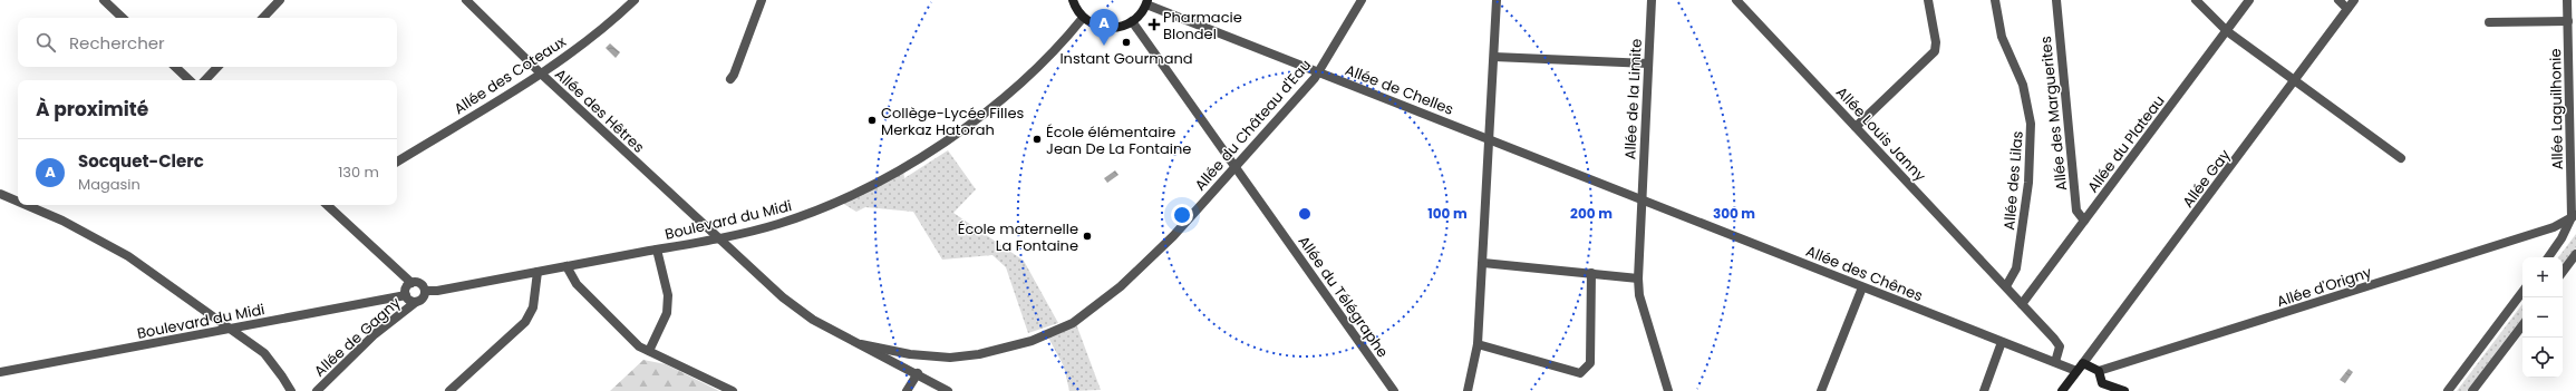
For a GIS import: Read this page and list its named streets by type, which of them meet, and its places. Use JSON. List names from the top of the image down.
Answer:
{
  "streets": {
    "main road": ["Allée Gay"],
    "street": [
      "Allée des Coteaux",
      "Allée de Chelles",
      "Allée de la Limite",
      "Allée Laguilhonie",
      "Allée des Hêtres",
      "Allée des Marguerites",
      "Allée du Château d'Eau",
      "Allée Louis Janny",
      "Allée du Plateau",
      "Allée des Lilas",
      "Boulevard du Midi",
      "Allée des Chênes",
      "Allée d'Origny",
      "Allée du Télégraphe",
      "Allée de Gagny"
    ]
  },
  "crossings": [
    ["Allée des Coteaux", "Allée des Hêtres"],
    ["Allée de Chelles", "Allée de la Limite"],
    ["Allée de Chelles", "Allée du Château d'Eau"],
    ["Allée de Chelles", "Allée des Chênes"],
    ["Allée de la Limite", "Allée des Chênes"],
    ["Allée Laguilhonie", "Allée d'Origny"],
    ["Allée des Hêtres", "Allée du Château d'Eau"],
    ["Allée des Hêtres", "Boulevard du Midi"],
    ["Allée des Marguerites", "Allée du Plateau"],
    ["Allée du Château d'Eau", "Allée du Télégraphe"],
    ["Allée Louis Janny", "Allée du Plateau"],
    ["Allée Louis Janny", "Allée des Lilas"],
    ["Allée Louis Janny", "Allée des Chênes"],
    ["Allée Gay", "Allée des Chênes"],
    ["Boulevard du Midi", "Allée de Gagny"]
  ],
  "places": {
    "health": ["Pharmacie Blondel"],
    "other": [
      "Instant Gourmand",
      "Collège-Lycée Filles Merkaz Hatorah",
      "École élémentaire Jean De La Fontaine",
      "École maternelle La Fontaine"
    ]
  },
  "page": {
    "pins": "A",
    "search": "Rechercher",
    "heading": "À proximité",
    "list": [
      {
        "mark": "A",
        "name": "Socquet-Clerc",
        "note": "Magasin",
        "value": "130 m"
      }
    ],
    "map_buttons": ["+", "−"]
  },
  "rings": ["100 m", "200 m", "300 m"]
}
